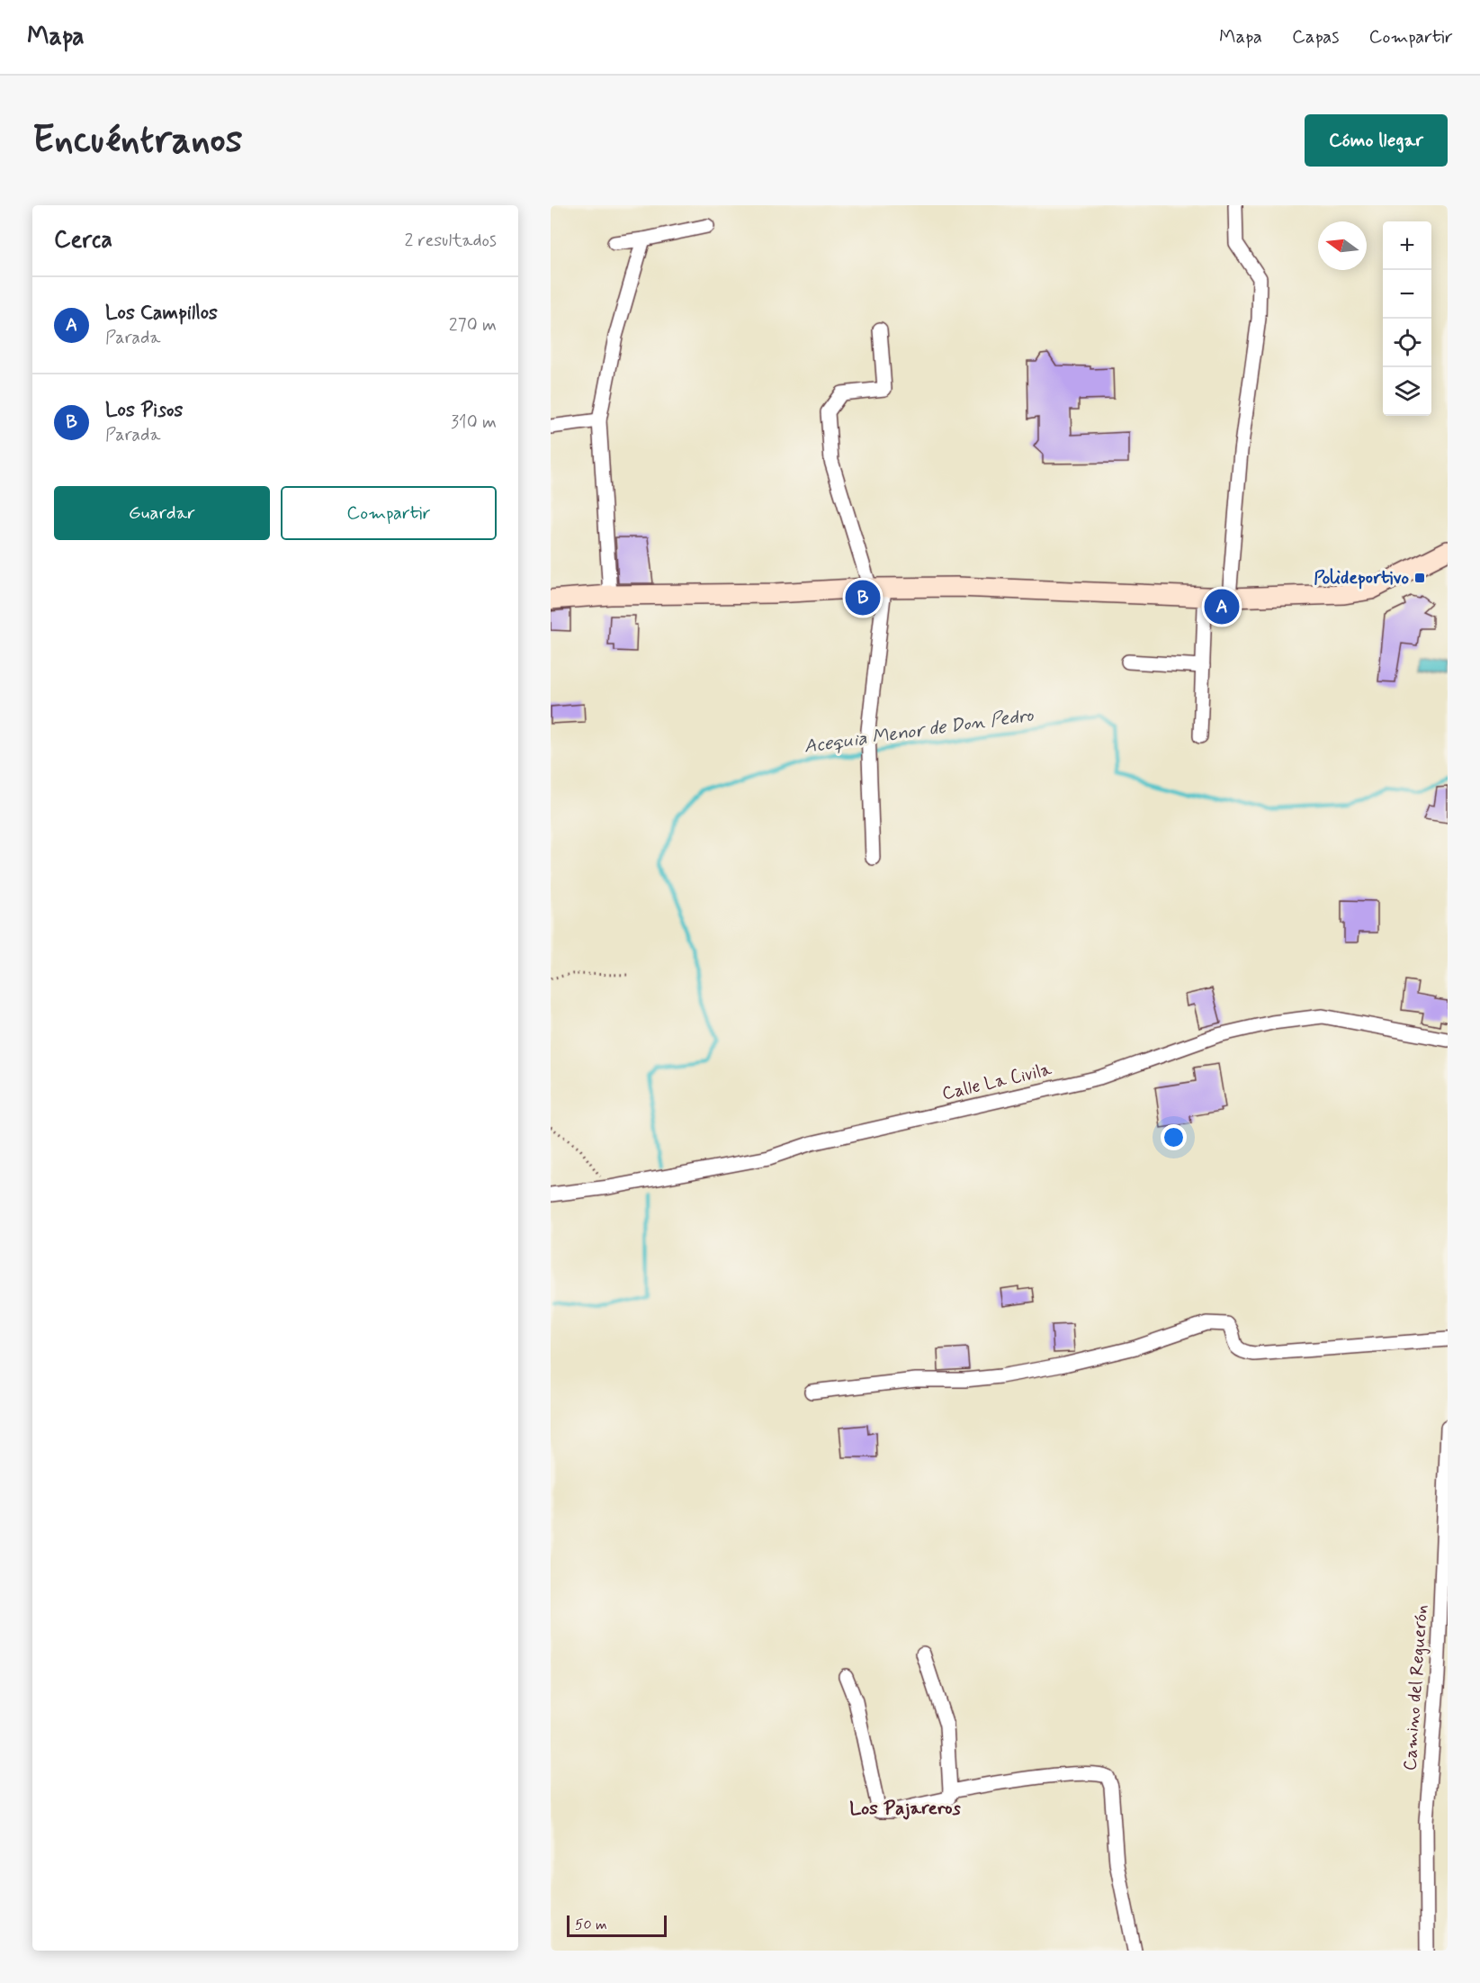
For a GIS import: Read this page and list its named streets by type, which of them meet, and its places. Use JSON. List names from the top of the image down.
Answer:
{
  "streets": {
    "street": ["Calle La Civila", "Camino del Reguerón"]
  },
  "districts": ["Los Pajareros"],
  "water": ["Acequia Menor de Don Pedro"],
  "places": {
    "transit": ["Polideportivo"]
  },
  "scale_bar": "50 m",
  "north": "left",
  "page": {
    "header": "Mapa",
    "nav": ["Mapa", "Capas", "Compartir"],
    "buttons": [
      "Cómo llegar",
      ["Guardar", "Compartir"]
    ],
    "title": "Encuéntranos",
    "heading": ["Cerca", "2 resultados"],
    "map_buttons": ["+", "−"],
    "list": [
      {
        "mark": "A",
        "name": "Los Campillos",
        "note": "Parada",
        "value": "270 m"
      },
      {
        "mark": "B",
        "name": "Los Pisos",
        "note": "Parada",
        "value": "310 m"
      }
    ],
    "pins": ["B", "A"],
    "scale": "50 m"
  }
}
